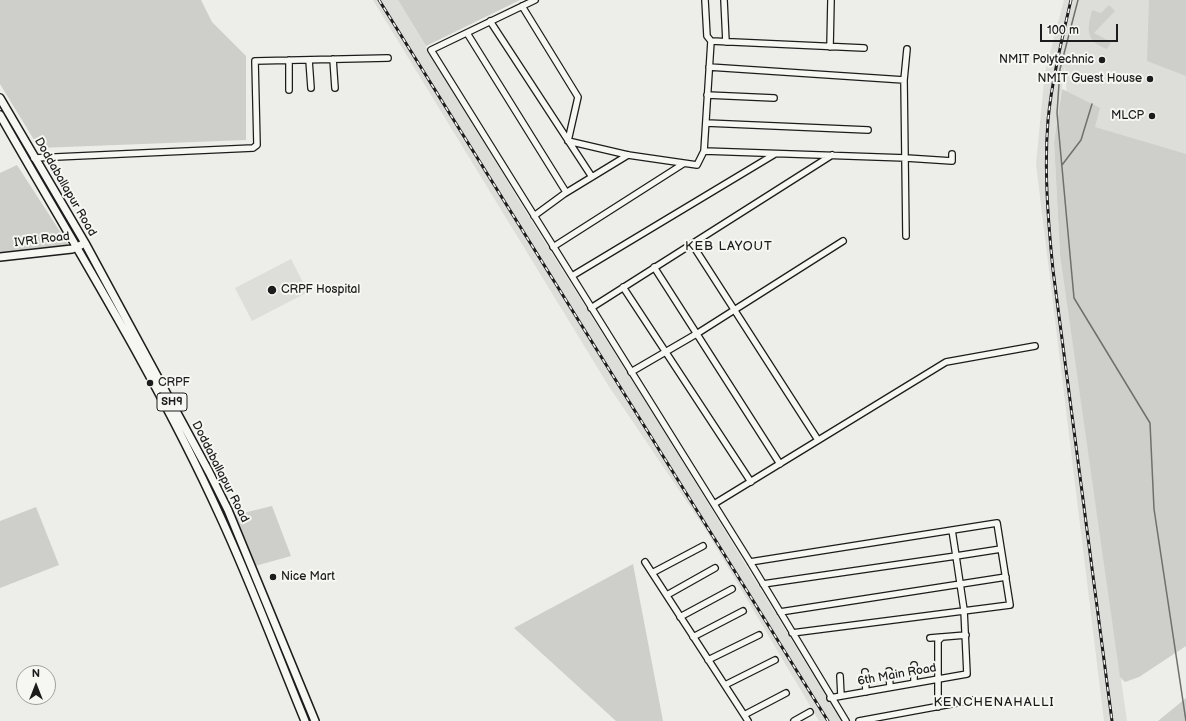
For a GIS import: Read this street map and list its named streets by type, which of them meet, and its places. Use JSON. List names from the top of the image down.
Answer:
{
  "streets": {
    "main road": ["Doddaballapur Road", "IVRI Road", "SH9"],
    "street": ["6th Main Road"]
  },
  "crossings": [
    ["Doddaballapur Road", "IVRI Road"]
  ],
  "districts": ["KEB LAYOUT", "KENCHENAHALLI"],
  "places": [
    "NMIT Polytechnic",
    "NMIT Guest House",
    "MLCP",
    "CRPF Hospital",
    "CRPF",
    "Nice Mart"
  ],
  "scale_bar": "100 m",
  "north": "top"
}
